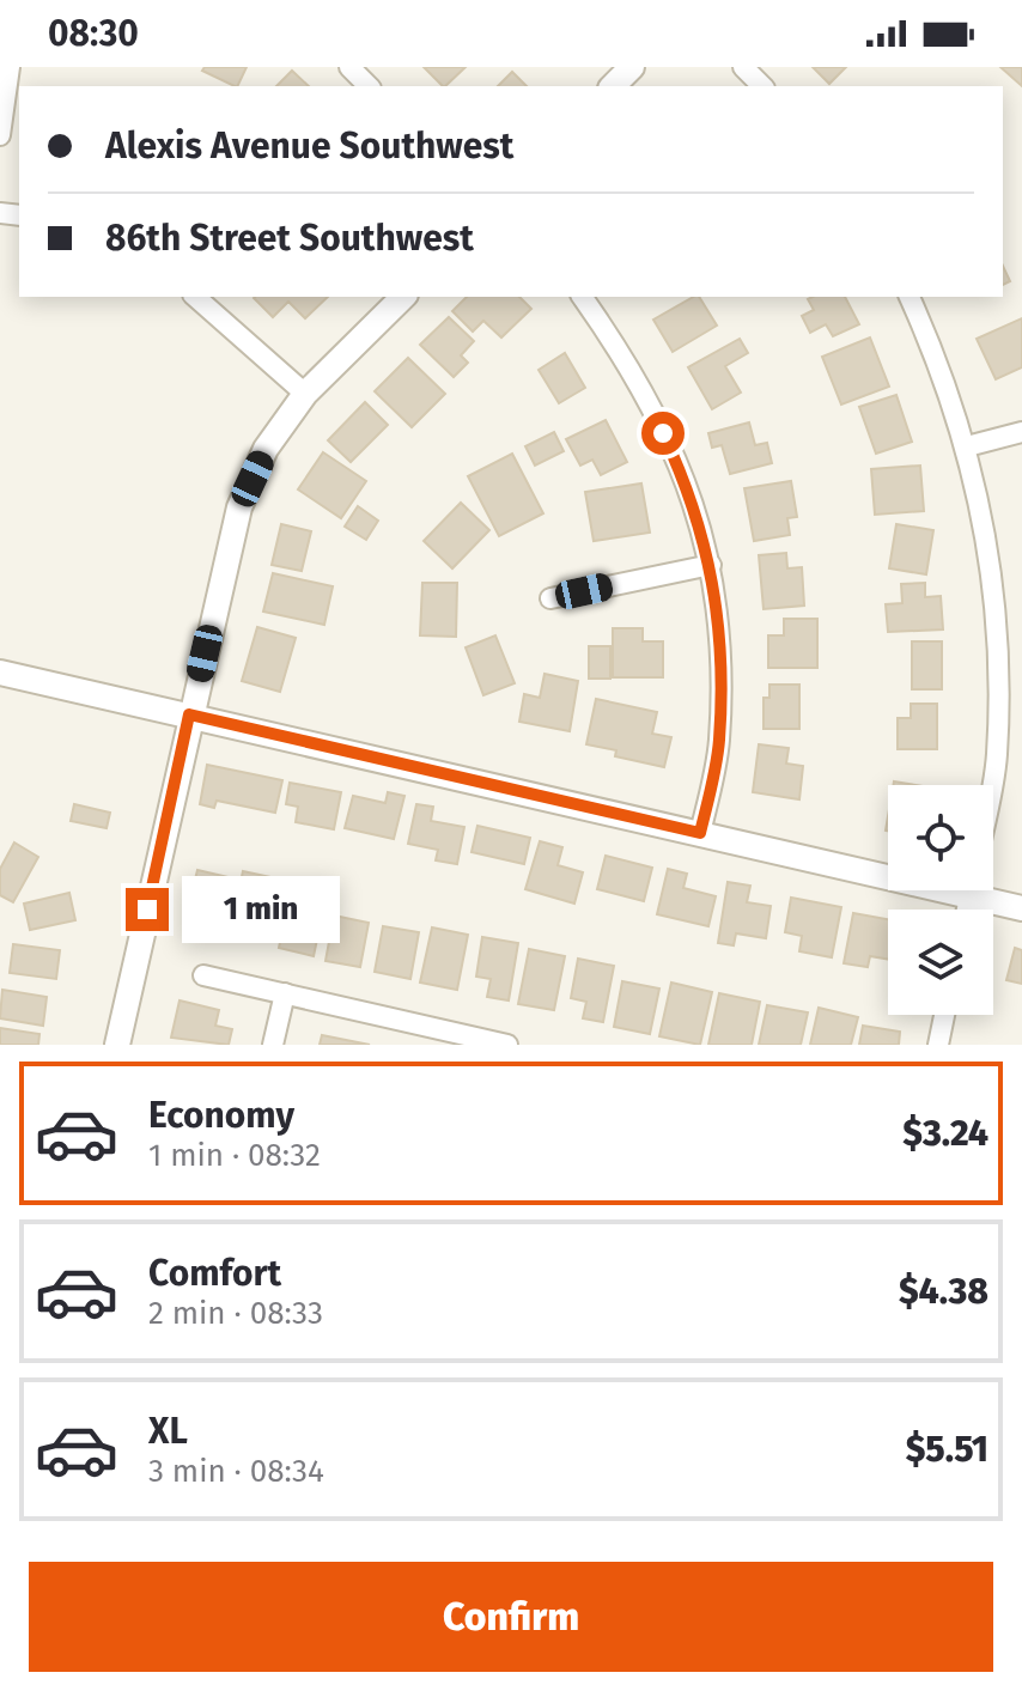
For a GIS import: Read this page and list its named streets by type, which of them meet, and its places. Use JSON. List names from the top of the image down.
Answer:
{
  "page": {
    "status": "08:30",
    "banner": ["Alexis Avenue Southwest", "86th Street Southwest"],
    "bubble": "1 min",
    "list": [
      {
        "name": "Economy",
        "note": "1 min · 08:32",
        "value": "$3.24"
      },
      {
        "name": "Comfort",
        "note": "2 min · 08:33",
        "value": "$4.38"
      },
      {
        "name": "XL",
        "note": "3 min · 08:34",
        "value": "$5.51"
      }
    ],
    "buttons": "Confirm"
  }
}
